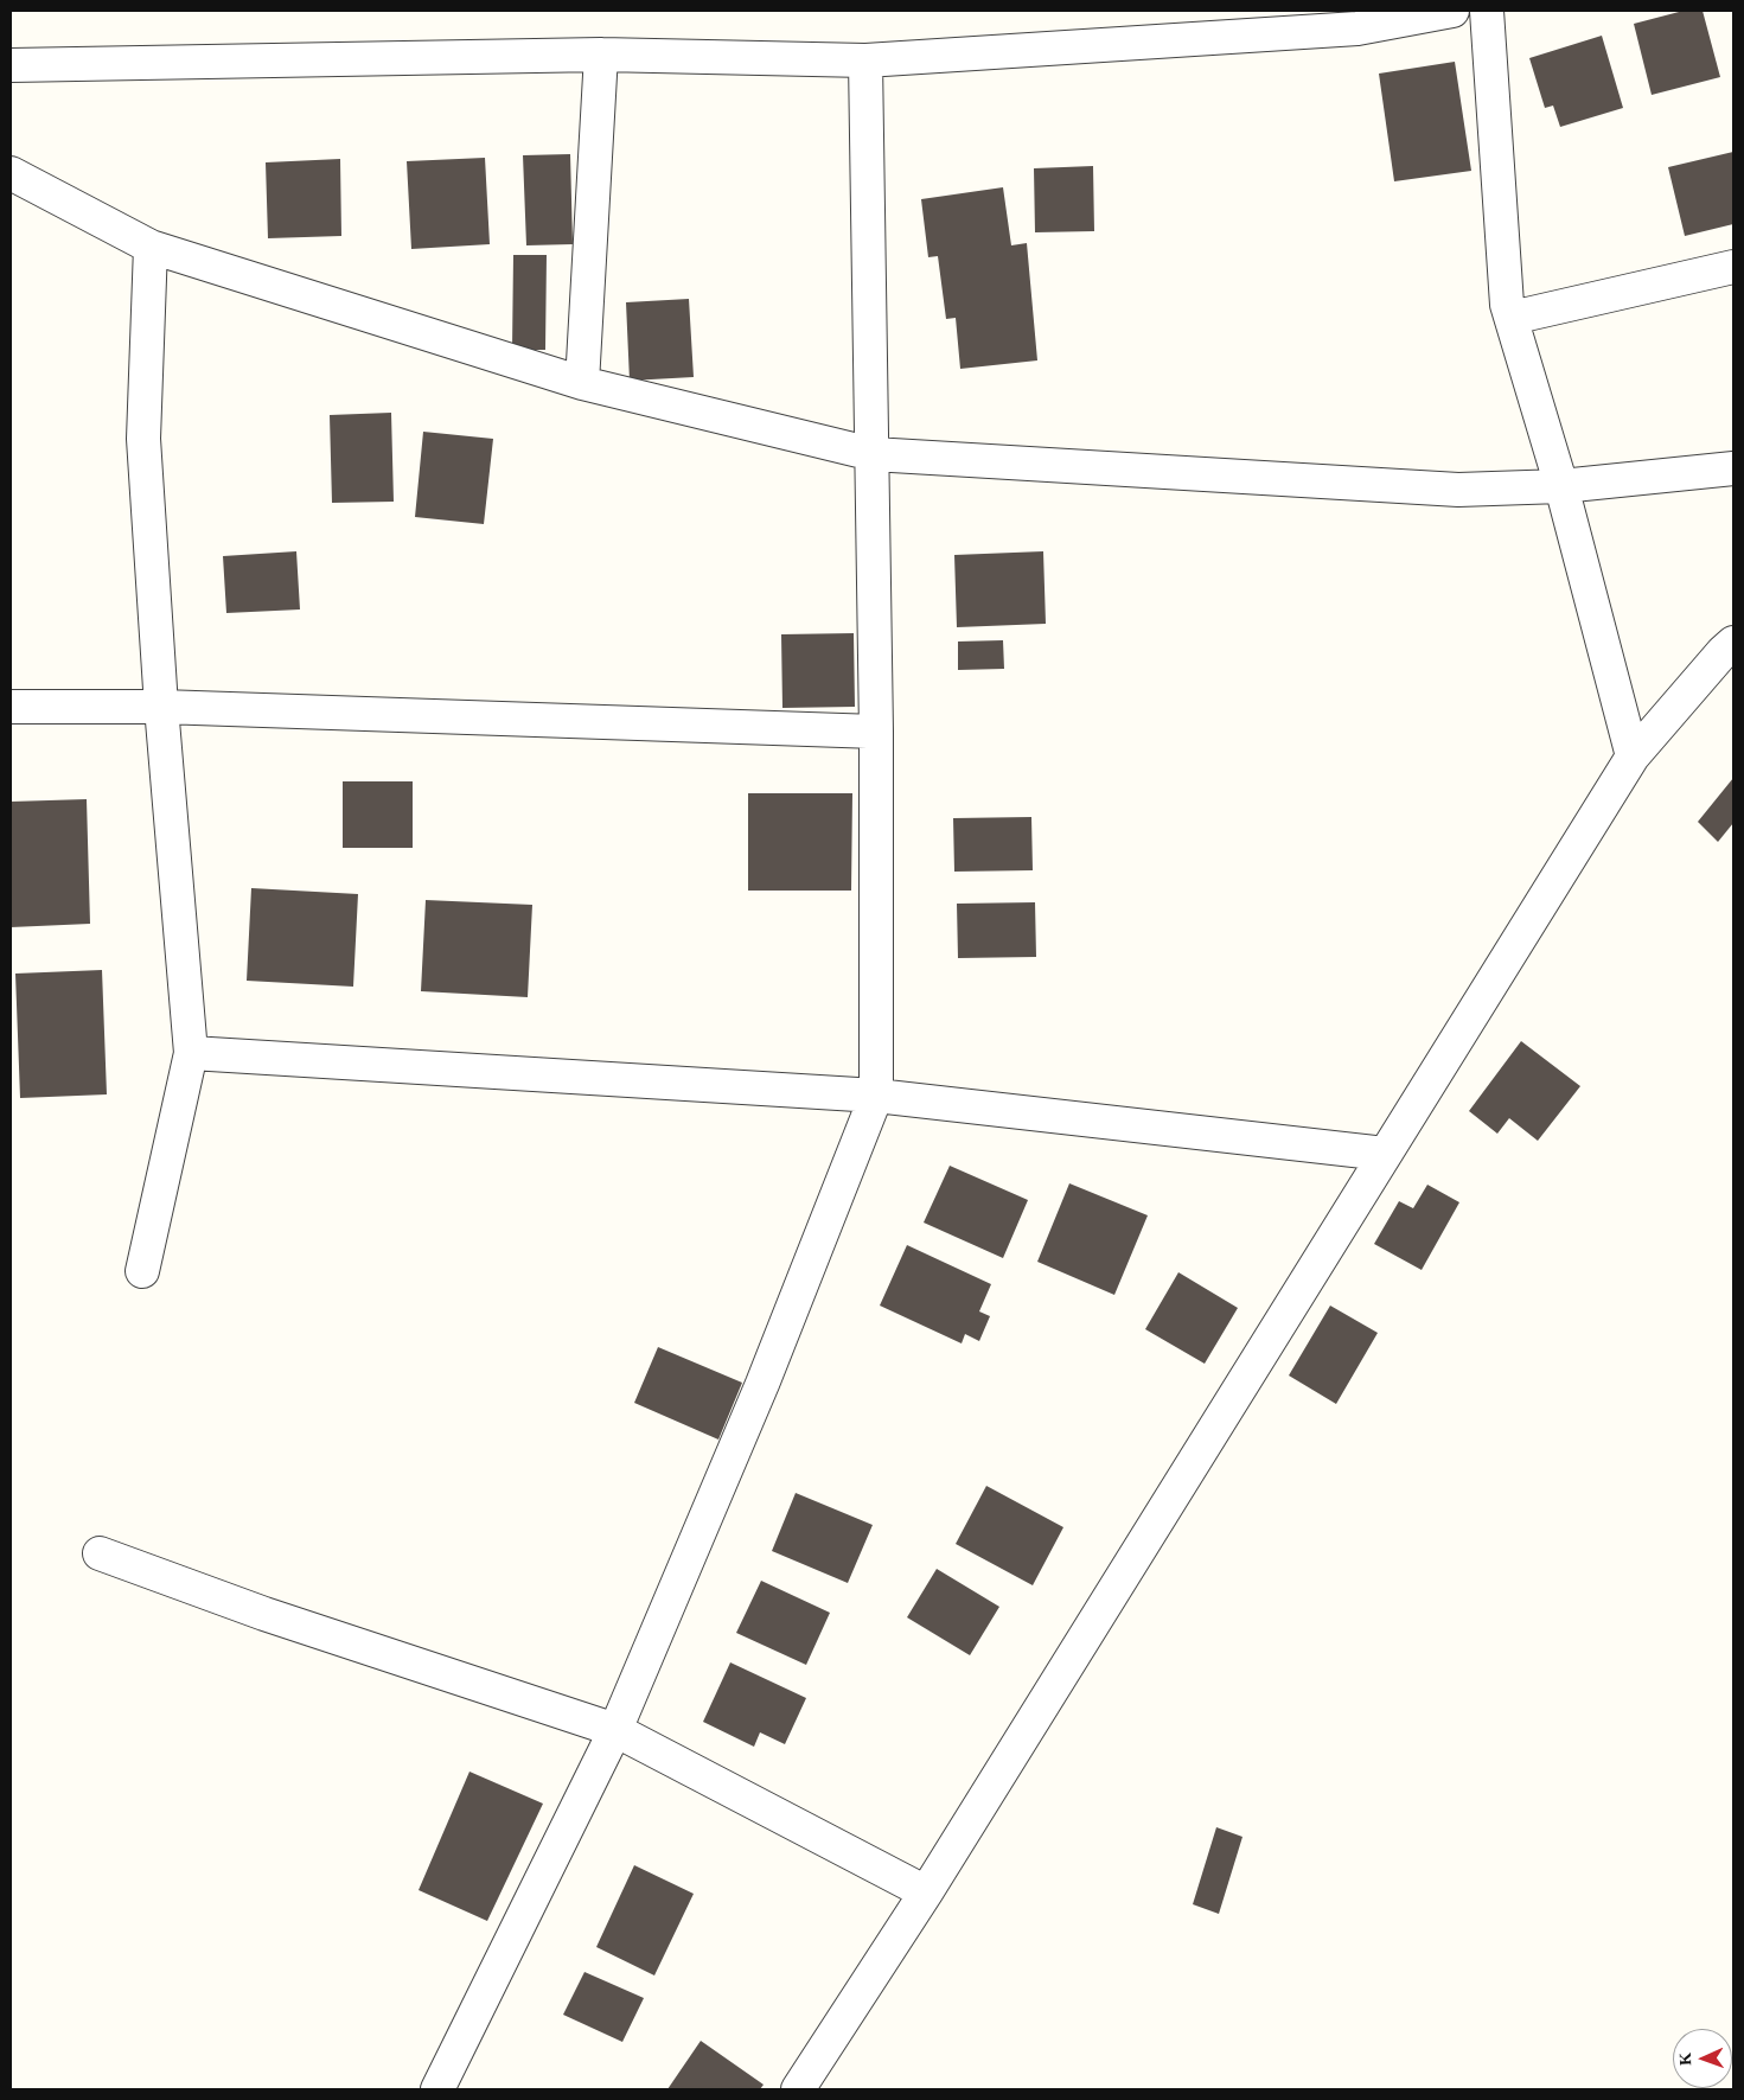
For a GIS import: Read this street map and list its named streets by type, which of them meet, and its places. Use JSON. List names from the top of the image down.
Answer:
{
  "north": "left"
}
